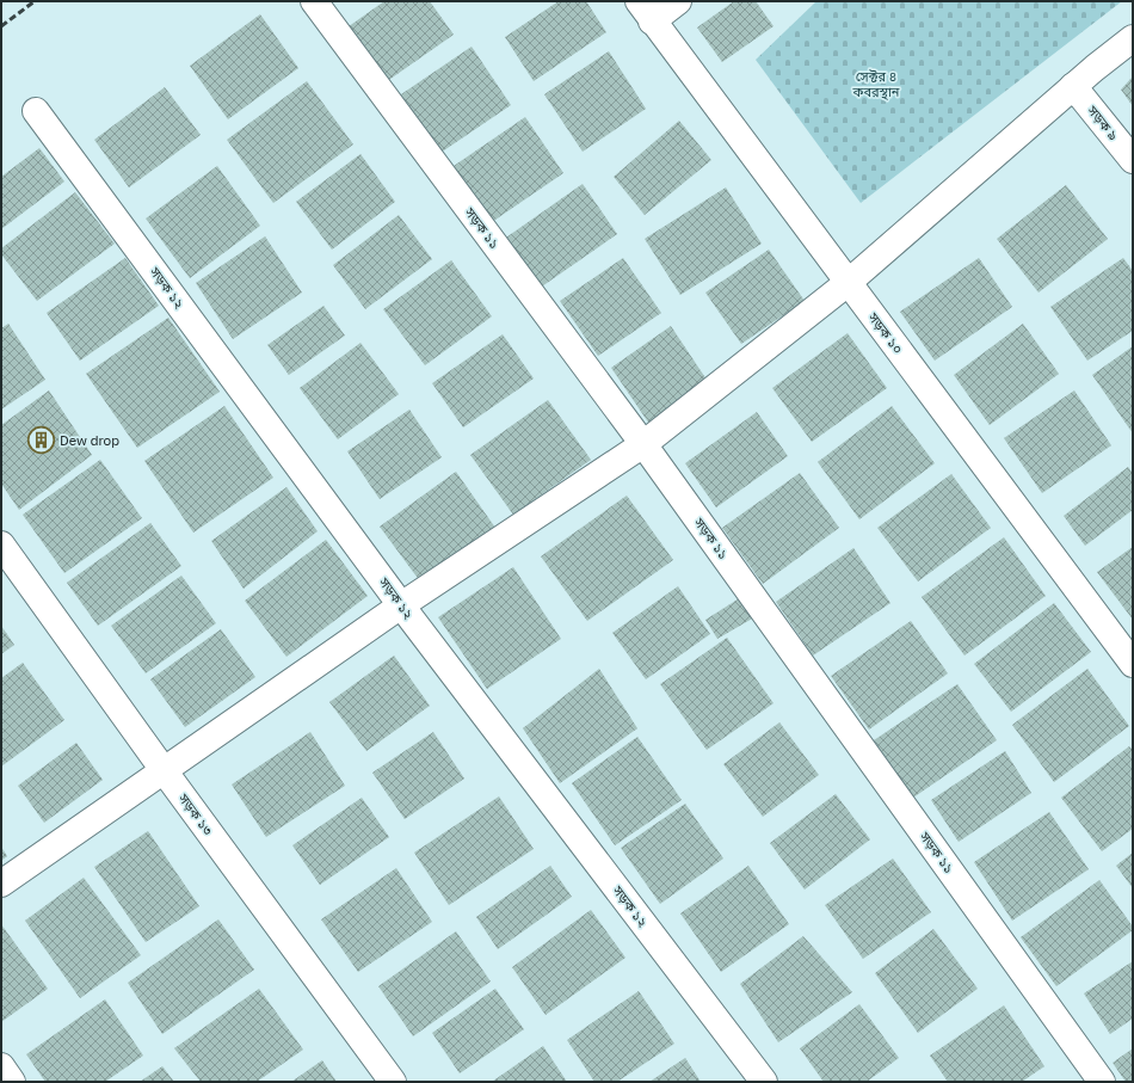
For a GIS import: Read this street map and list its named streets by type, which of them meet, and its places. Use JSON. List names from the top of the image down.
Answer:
{
  "streets": {
    "street": [
      "সড়ক ৯",
      "সড়ক ১১",
      "সড়ক ১২",
      "সড়ক ১০",
      "সড়ক ১৩"
    ]
  },
  "parks": ["সেক্টর ৪ কবরস্থান"],
  "places": {
    "building": ["Dew drop"]
  }
}
